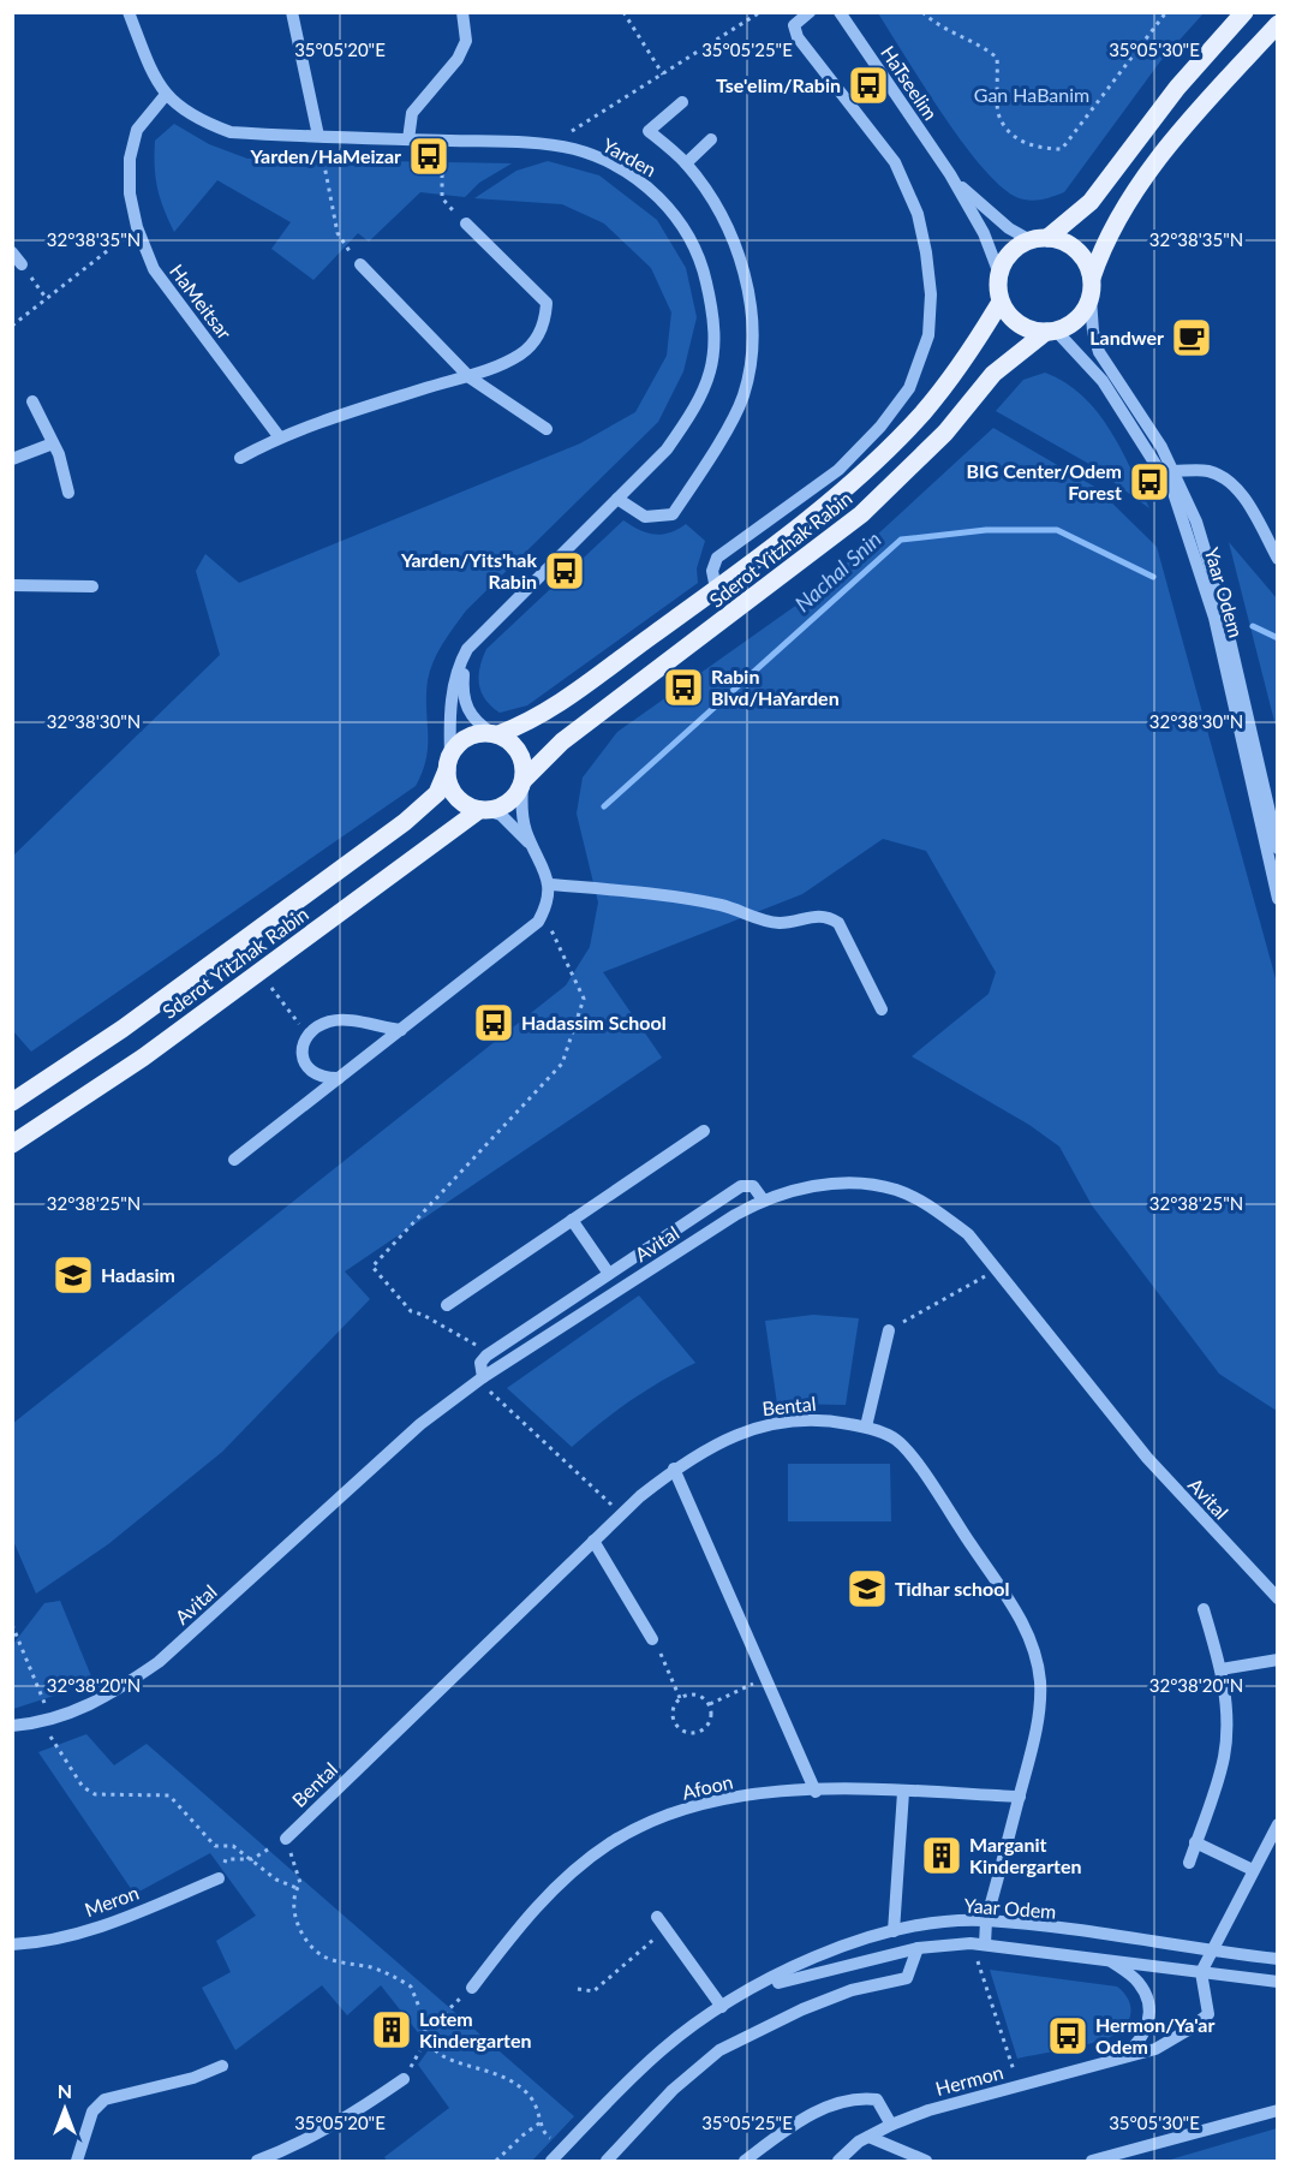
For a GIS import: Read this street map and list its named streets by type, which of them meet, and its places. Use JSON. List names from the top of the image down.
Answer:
{
  "streets": {
    "main road": ["Sderot Yitzhak Rabin"],
    "street": [
      "HaTseelim",
      "Yarden",
      "HaMeitsar",
      "Yaar Odem",
      "Avital",
      "Bental",
      "Afoon",
      "Meron",
      "Hermon"
    ]
  },
  "crossings": [
    ["HaTseelim", "Sderot Yitzhak Rabin"],
    ["HaTseelim", "Yaar Odem"],
    ["Yarden", "HaMeitsar"],
    ["Yarden", "Sderot Yitzhak Rabin"],
    ["Sderot Yitzhak Rabin", "Yaar Odem"],
    ["Yaar Odem", "Bental"],
    ["Yaar Odem", "Hermon"],
    ["Bental", "Afoon"]
  ],
  "water": ["Nachal Snin"],
  "parks": ["Gan HaBanim"],
  "places": {
    "bus stop": [
      "Tse'elim/Rabin",
      "Yarden/HaMeizar",
      "BIG Center/Odem Forest",
      "Yarden/Yits'hak Rabin",
      "Rabin Blvd/HaYarden",
      "Hadassim School",
      "Hermon/Ya'ar Odem"
    ],
    "cafe": ["Landwer"],
    "school or university": ["Hadasim", "Tidhar school"],
    "building": ["Marganit Kindergarten", "Lotem Kindergarten"]
  },
  "north": "top",
  "coordinates": [
    "35°05'20\"E",
    "35°05'25\"E",
    "35°05'30\"E",
    "32°38'35\"N",
    "32°38'30\"N",
    "32°38'25\"N",
    "32°38'20\"N"
  ]
}
